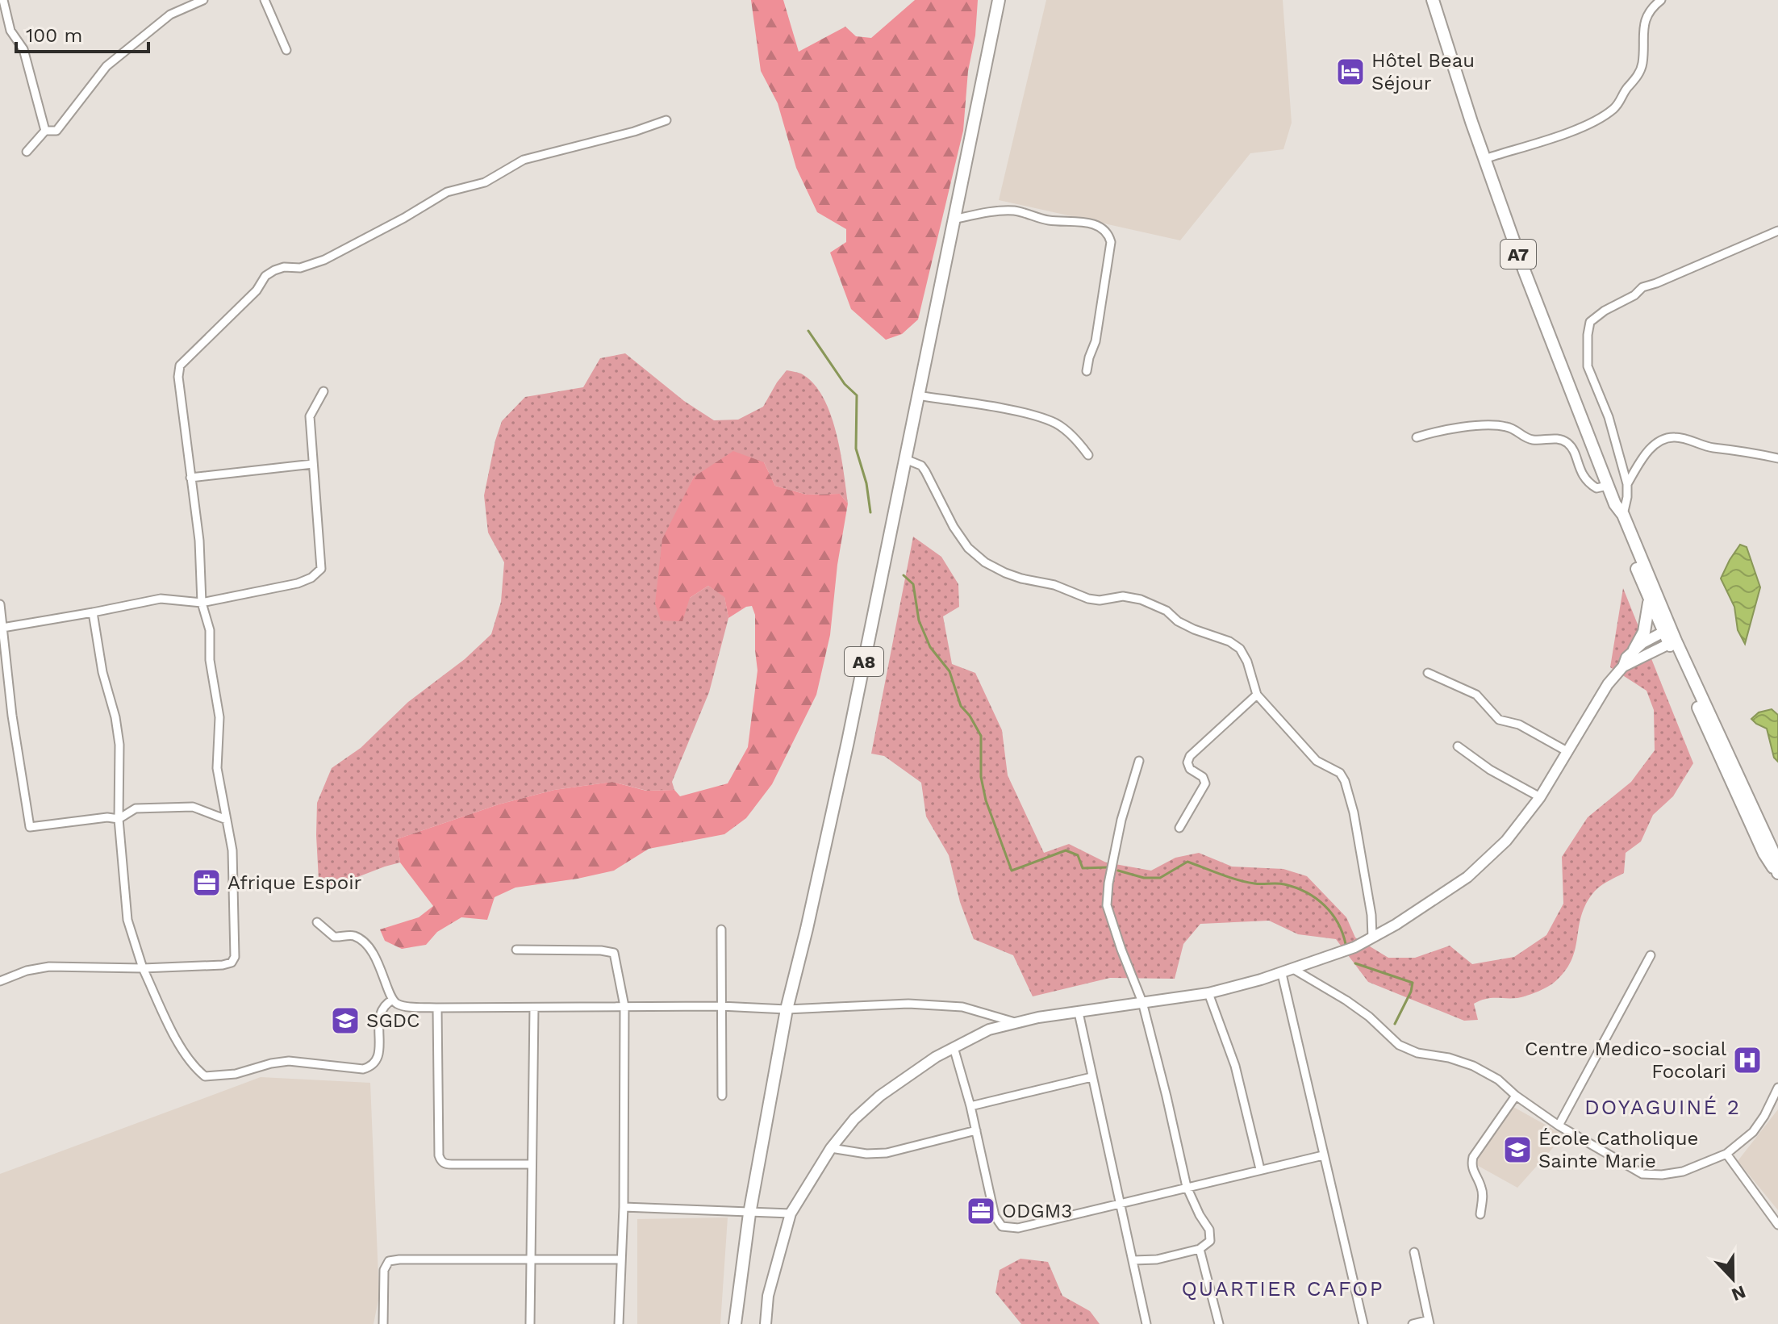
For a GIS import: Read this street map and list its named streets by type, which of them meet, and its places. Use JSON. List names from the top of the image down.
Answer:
{
  "streets": {
    "main road": ["A7", "A8"]
  },
  "districts": ["DOYAGUINÉ 2", "QUARTIER CAFOP"],
  "places": {
    "hotel": ["Hôtel Beau Séjour"],
    "office": ["Afrique Espoir", "ODGM3"],
    "school or university": ["SGDC", "École Catholique Sainte Marie"],
    "hospital": ["Centre Medico-social Focolari"]
  },
  "scale_bar": "100 m",
  "north": "bottom"
}
